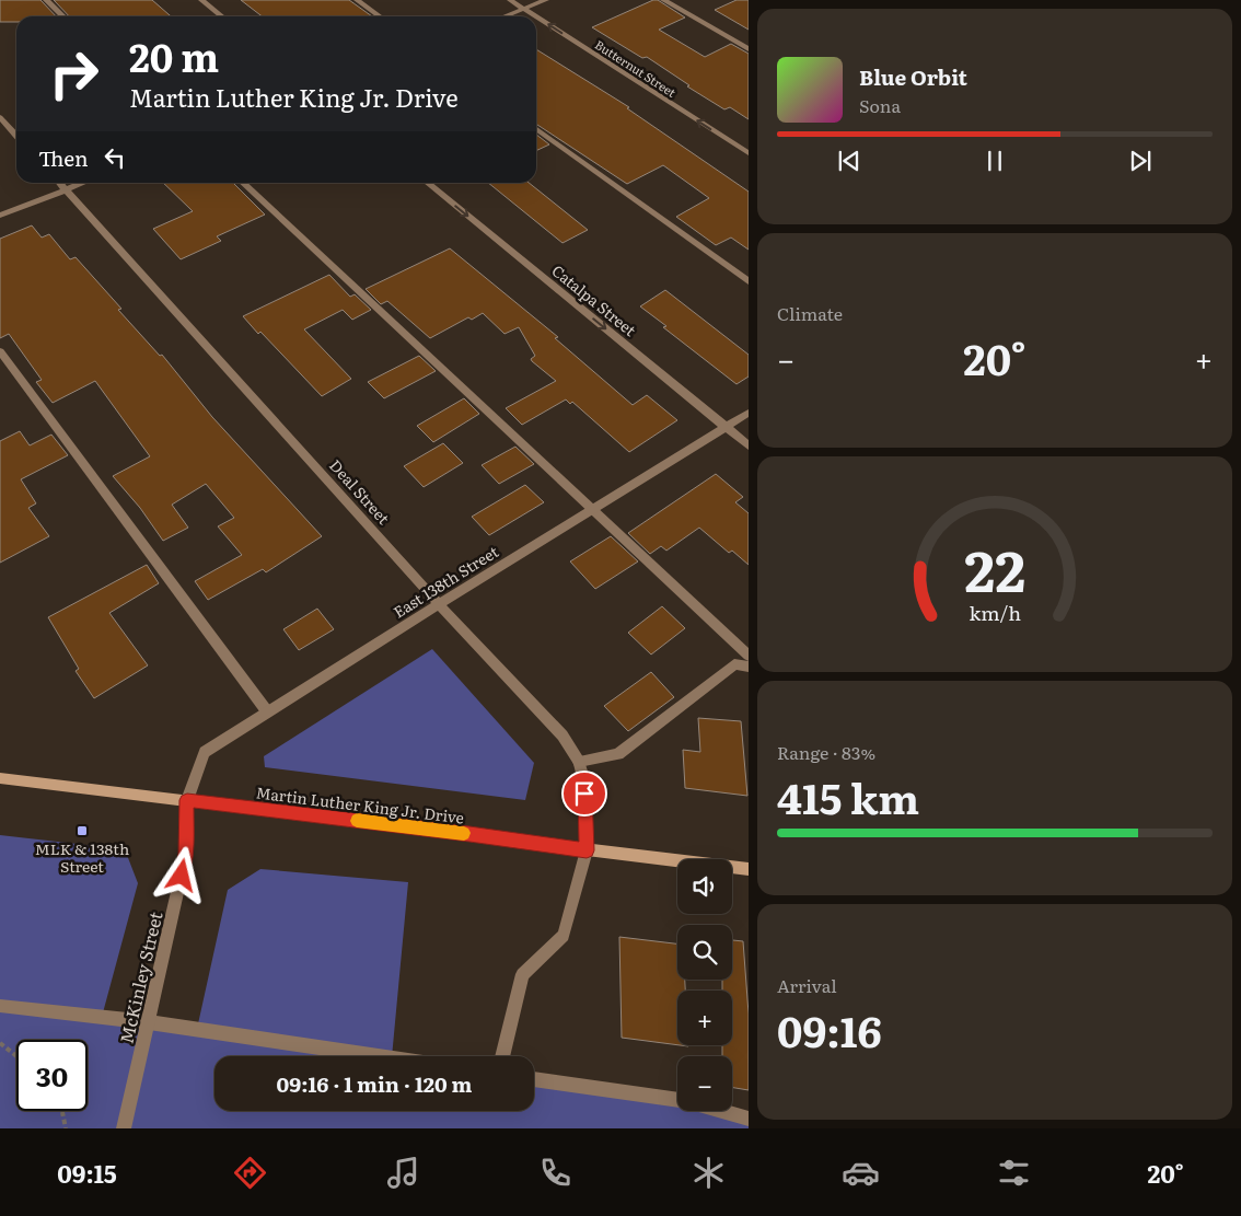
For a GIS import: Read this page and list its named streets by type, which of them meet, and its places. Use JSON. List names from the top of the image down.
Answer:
{
  "streets": {
    "main road": ["Martin Luther King Jr. Drive"],
    "street": [
      "Butternut Street",
      "Catalpa Street",
      "Deal Street",
      "East 138th Street",
      "McKinley Street"
    ]
  },
  "crossings": [
    ["Catalpa Street", "East 138th Street"],
    ["Deal Street", "East 138th Street"],
    ["Deal Street", "Martin Luther King Jr. Drive"],
    ["East 138th Street", "Martin Luther King Jr. Drive"],
    ["East 138th Street", "McKinley Street"],
    ["Martin Luther King Jr. Drive", "McKinley Street"]
  ],
  "one_way": ["Catalpa Street"],
  "places": {
    "transit": ["MLK & 138th Street"]
  },
  "page": {
    "turn": ["20 m", "Martin Luther King Jr. Drive"],
    "song": ["Blue Orbit", "Sona"],
    "then": "Then",
    "tile": [
      "Climate",
      ["Range · 83%", "415 km"],
      ["Arrival", "09:16"]
    ],
    "heat": ["−", "20°", "+"],
    "map_buttons": ["+", "−"],
    "limit": "30",
    "trip": "09:16 · 1 min · 120 m",
    "tabs": ["09:15", "20°"],
    "gauge": ["22", "km/h"]
  }
}
